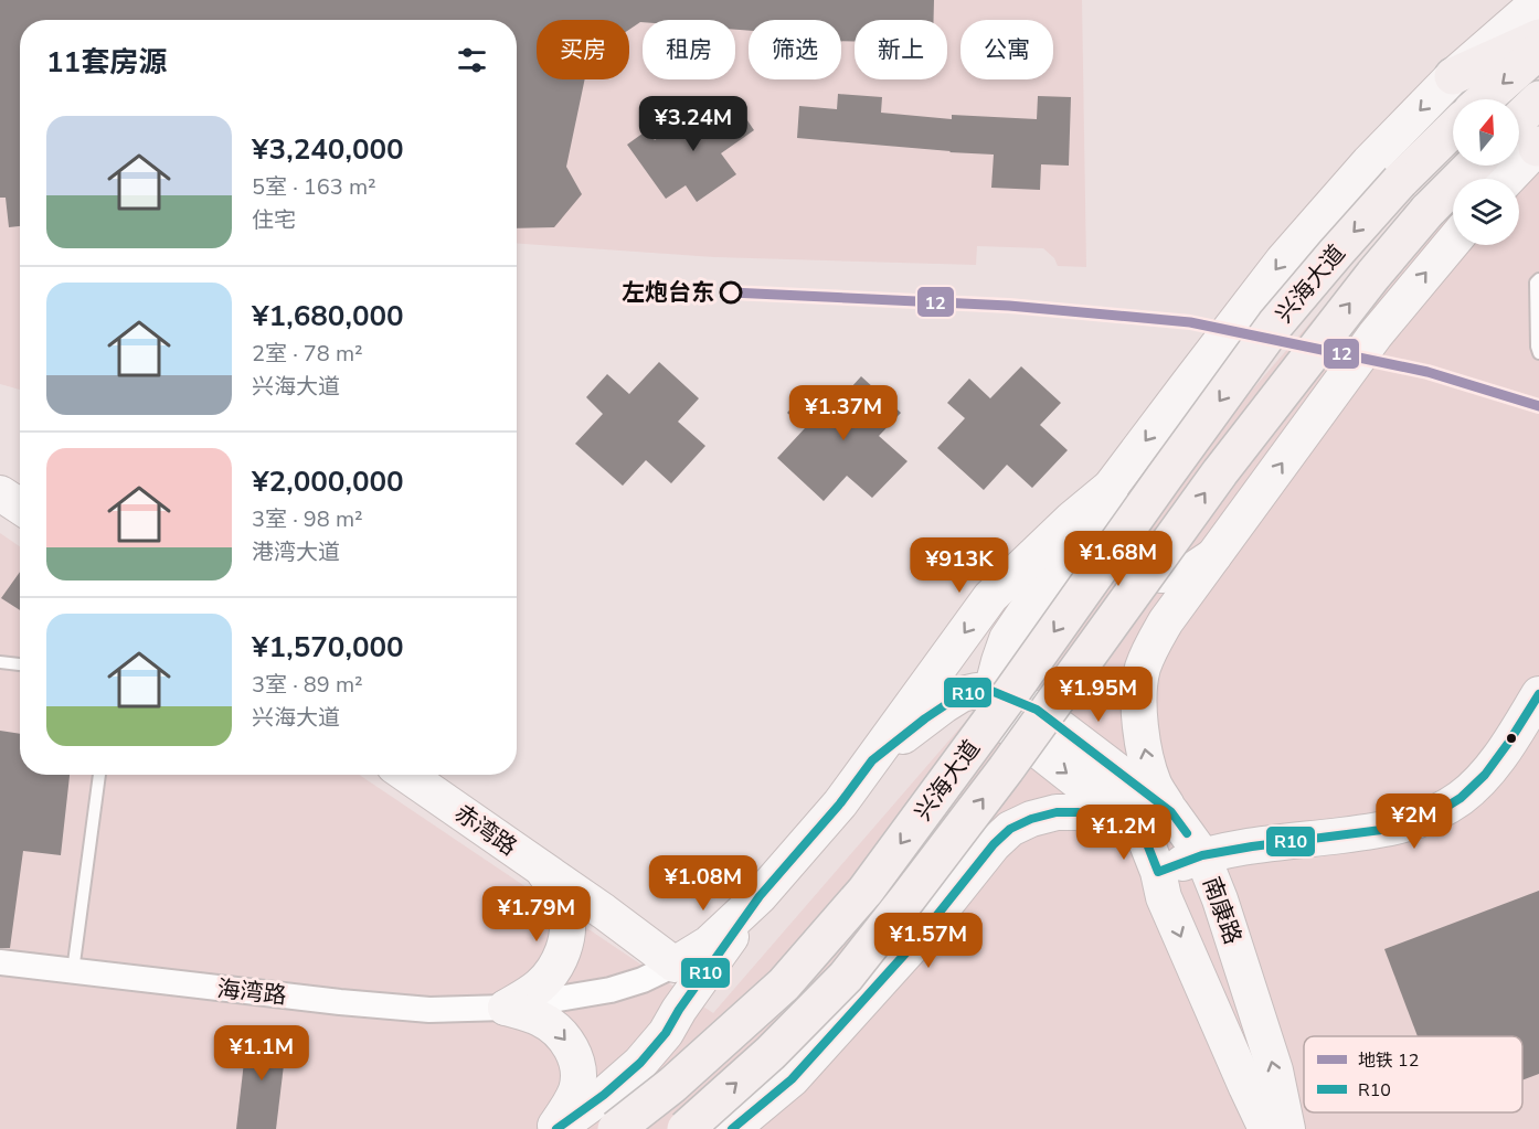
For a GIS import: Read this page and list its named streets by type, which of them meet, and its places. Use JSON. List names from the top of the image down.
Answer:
{
  "streets": {
    "main road": ["兴海大道"],
    "street": ["赤湾路", "南康路", "海湾路"]
  },
  "crossings": [
    ["兴海大道", "赤湾路"],
    ["兴海大道", "海湾路"],
    ["赤湾路", "海湾路"]
  ],
  "places": ["左炮台东"],
  "lines": ["metro line 12", "transit line R10"],
  "legend": ["地铁 12", "R10"],
  "north": "top",
  "page": {
    "chip": [
      "买房",
      "租房",
      "筛选",
      "新上",
      "公寓"
    ],
    "heading": "11套房源",
    "price": [
      "¥3.24M",
      "¥1.37M",
      "¥1.68M",
      "¥913K",
      "¥1.95M",
      "¥2M",
      "¥1.2M",
      "¥1.08M",
      "¥1.79M",
      "¥1.57M",
      "¥1.1M"
    ],
    "list": [
      {
        "name": "¥3,240,000",
        "note": "5室 · 163 m² · 住宅"
      },
      {
        "name": "¥1,680,000",
        "note": "2室 · 78 m² · 兴海大道"
      },
      {
        "name": "¥2,000,000",
        "note": "3室 · 98 m² · 港湾大道"
      },
      {
        "name": "¥1,570,000",
        "note": "3室 · 89 m² · 兴海大道"
      }
    ]
  }
}
